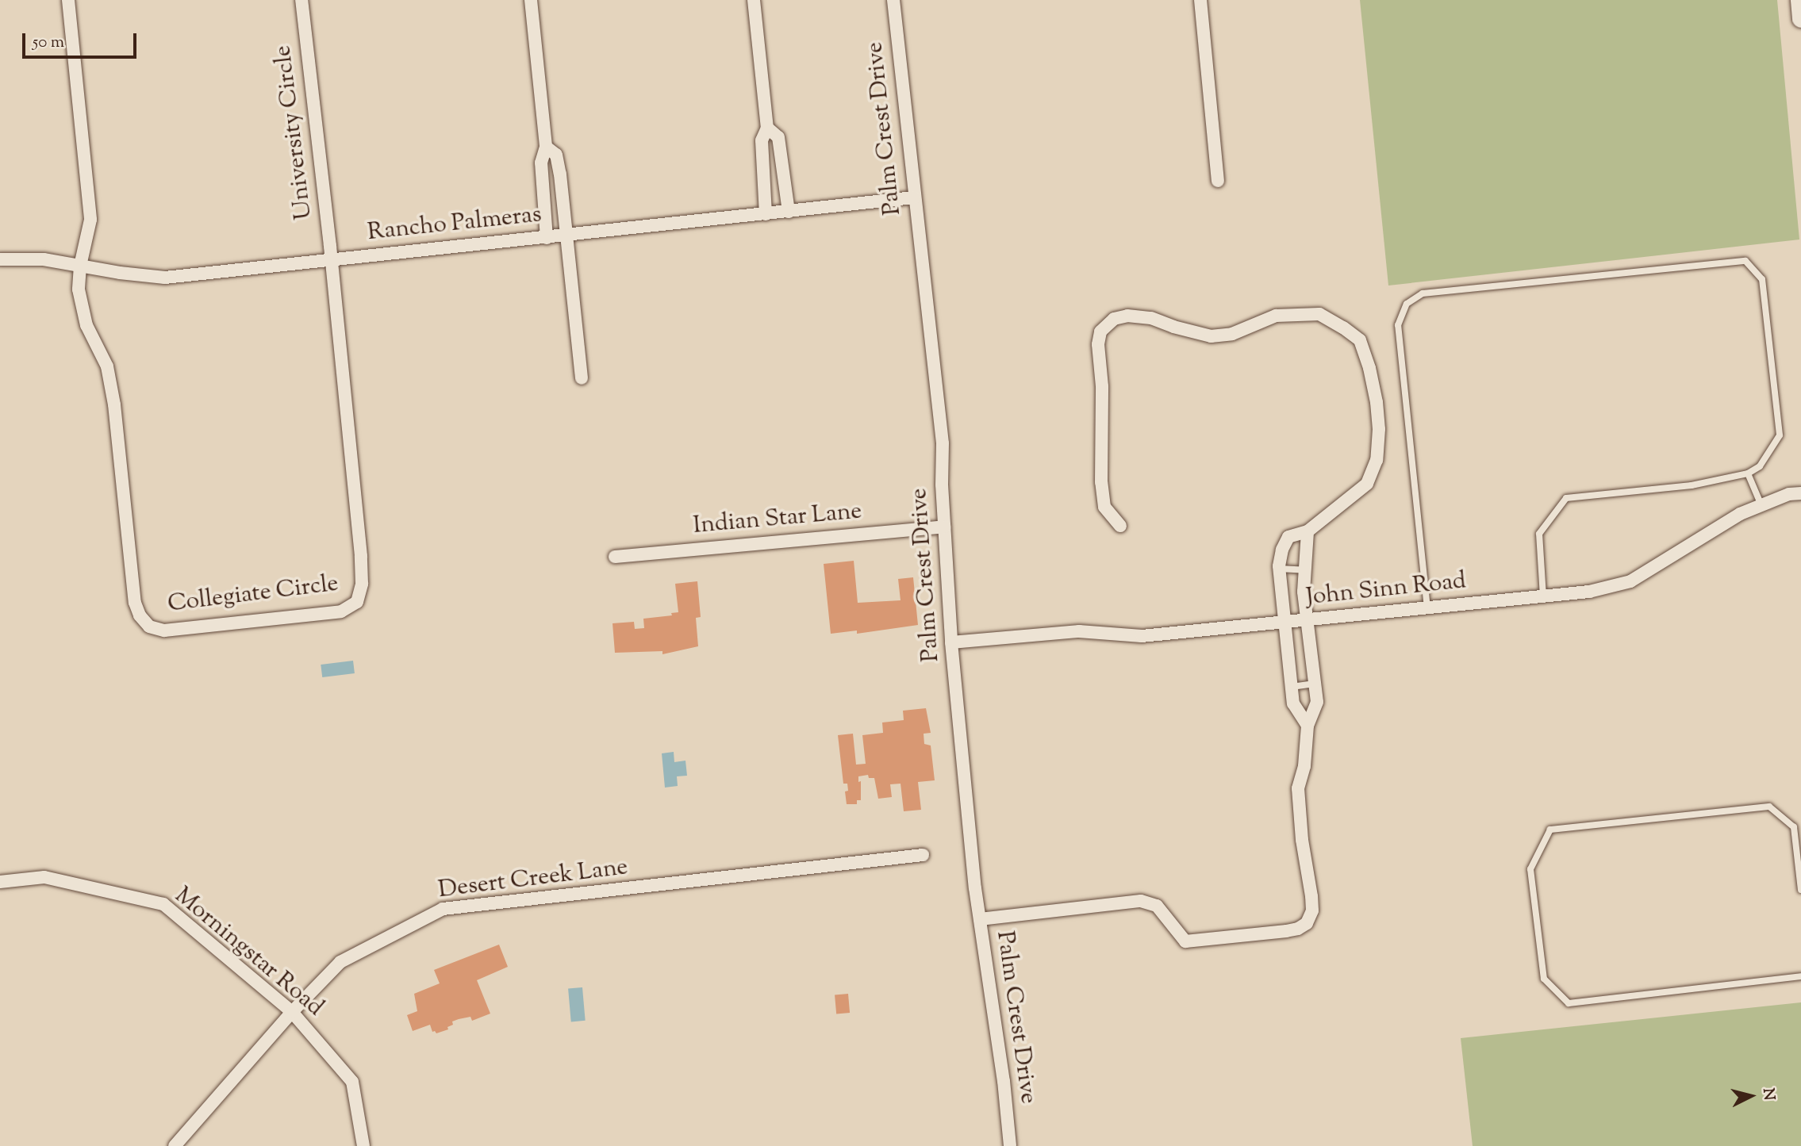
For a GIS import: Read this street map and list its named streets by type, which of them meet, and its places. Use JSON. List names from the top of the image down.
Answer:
{
  "streets": {
    "street": [
      "Palm Crest Drive",
      "University Circle",
      "Rancho Palmeras",
      "Indian Star Lane",
      "John Sinn Road",
      "Collegiate Circle",
      "Desert Creek Lane",
      "Morningstar Road"
    ]
  },
  "crossings": [
    ["Palm Crest Drive", "Rancho Palmeras"],
    ["Palm Crest Drive", "Indian Star Lane"],
    ["Palm Crest Drive", "John Sinn Road"],
    ["University Circle", "Rancho Palmeras"],
    ["University Circle", "Collegiate Circle"],
    ["Rancho Palmeras", "Collegiate Circle"],
    ["Desert Creek Lane", "Morningstar Road"]
  ],
  "scale_bar": "50 m",
  "north": "right"
}
